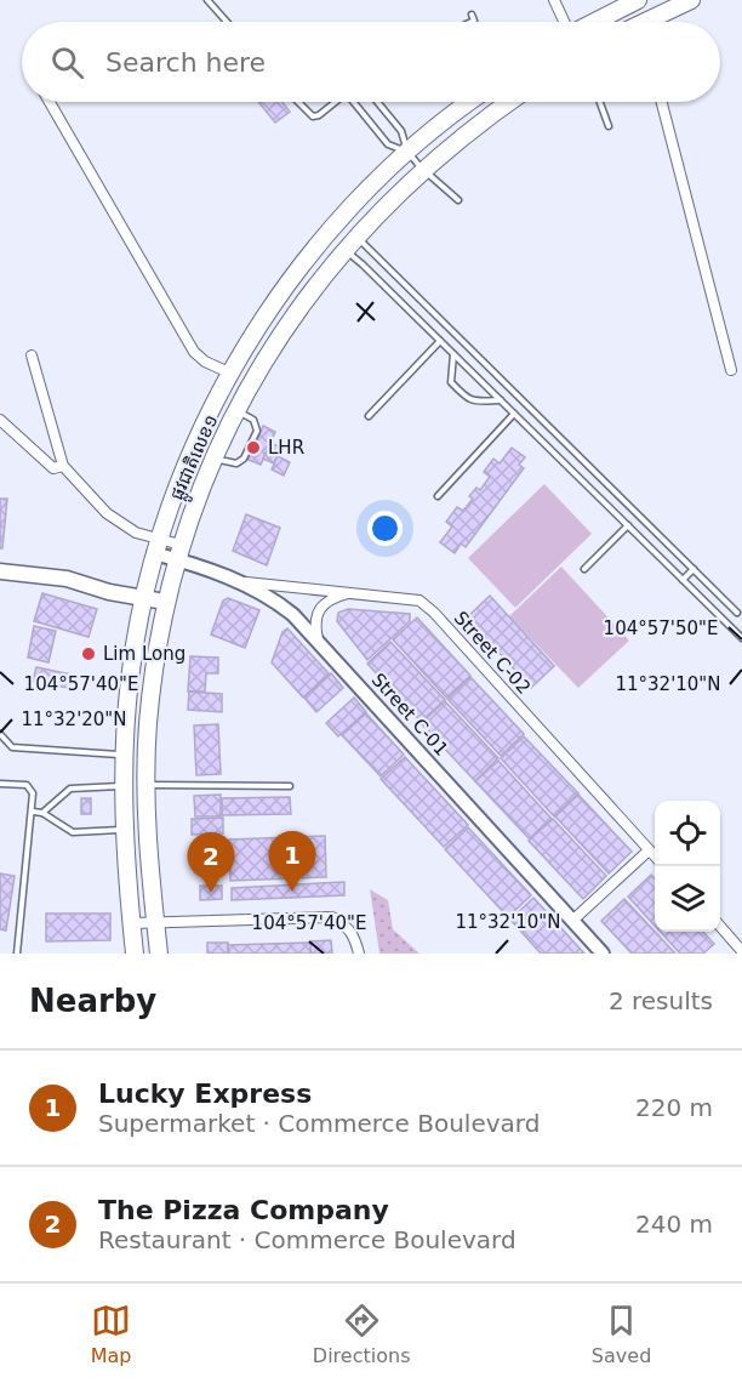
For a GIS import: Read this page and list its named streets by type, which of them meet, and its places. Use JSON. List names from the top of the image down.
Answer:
{
  "streets": {
    "highway": ["ផ្លូវជាតិលេខ១"],
    "street": ["Street C-02", "Street C-01"]
  },
  "crossings": [
    ["ផ្លូវជាតិលេខ១", "Street C-01"],
    ["Street C-02", "Street C-01"]
  ],
  "places": ["LHR", "Lim Long"],
  "page": {
    "search": "Search here",
    "pins": ["1", "2"],
    "heading": ["Nearby", "2 results"],
    "list": [
      {
        "mark": "1",
        "name": "Lucky Express",
        "note": "Supermarket · Commerce Boulevard",
        "value": "220 m"
      },
      {
        "mark": "2",
        "name": "The Pizza Company",
        "note": "Restaurant · Commerce Boulevard",
        "value": "240 m"
      }
    ],
    "nav": ["Map", "Directions", "Saved"]
  },
  "coordinates": [
    "104°57'50\"E",
    "11°32'10\"N",
    "104°57'40\"E",
    "11°32'20\"N"
  ]
}
